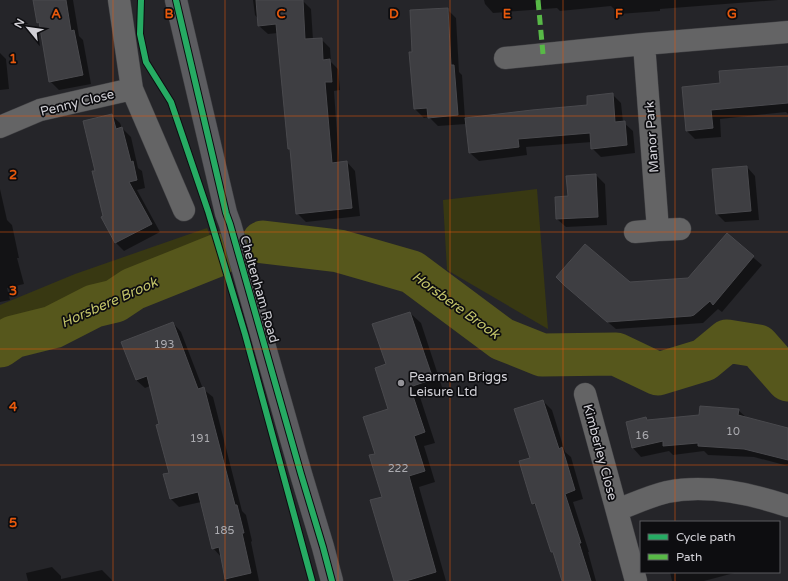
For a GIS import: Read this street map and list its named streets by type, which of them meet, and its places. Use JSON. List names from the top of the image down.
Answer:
{
  "streets": {
    "main road": ["Cheltenham Road"],
    "street": ["Penny Close", "Manor Park", "Kimberley Close"]
  },
  "water": ["Horsbere Brook"],
  "places": ["Pearman Briggs Leisure Ltd"],
  "house_numbers": [
    "193",
    "10",
    "16",
    "191",
    "222",
    "185"
  ],
  "legend": ["Cycle path", "Path"],
  "north": "top left",
  "grid": {
    "columns": [
      "A",
      "B",
      "C",
      "D",
      "E",
      "F",
      "G"
    ],
    "rows": [
      "1",
      "2",
      "3",
      "4",
      "5"
    ]
  }
}
